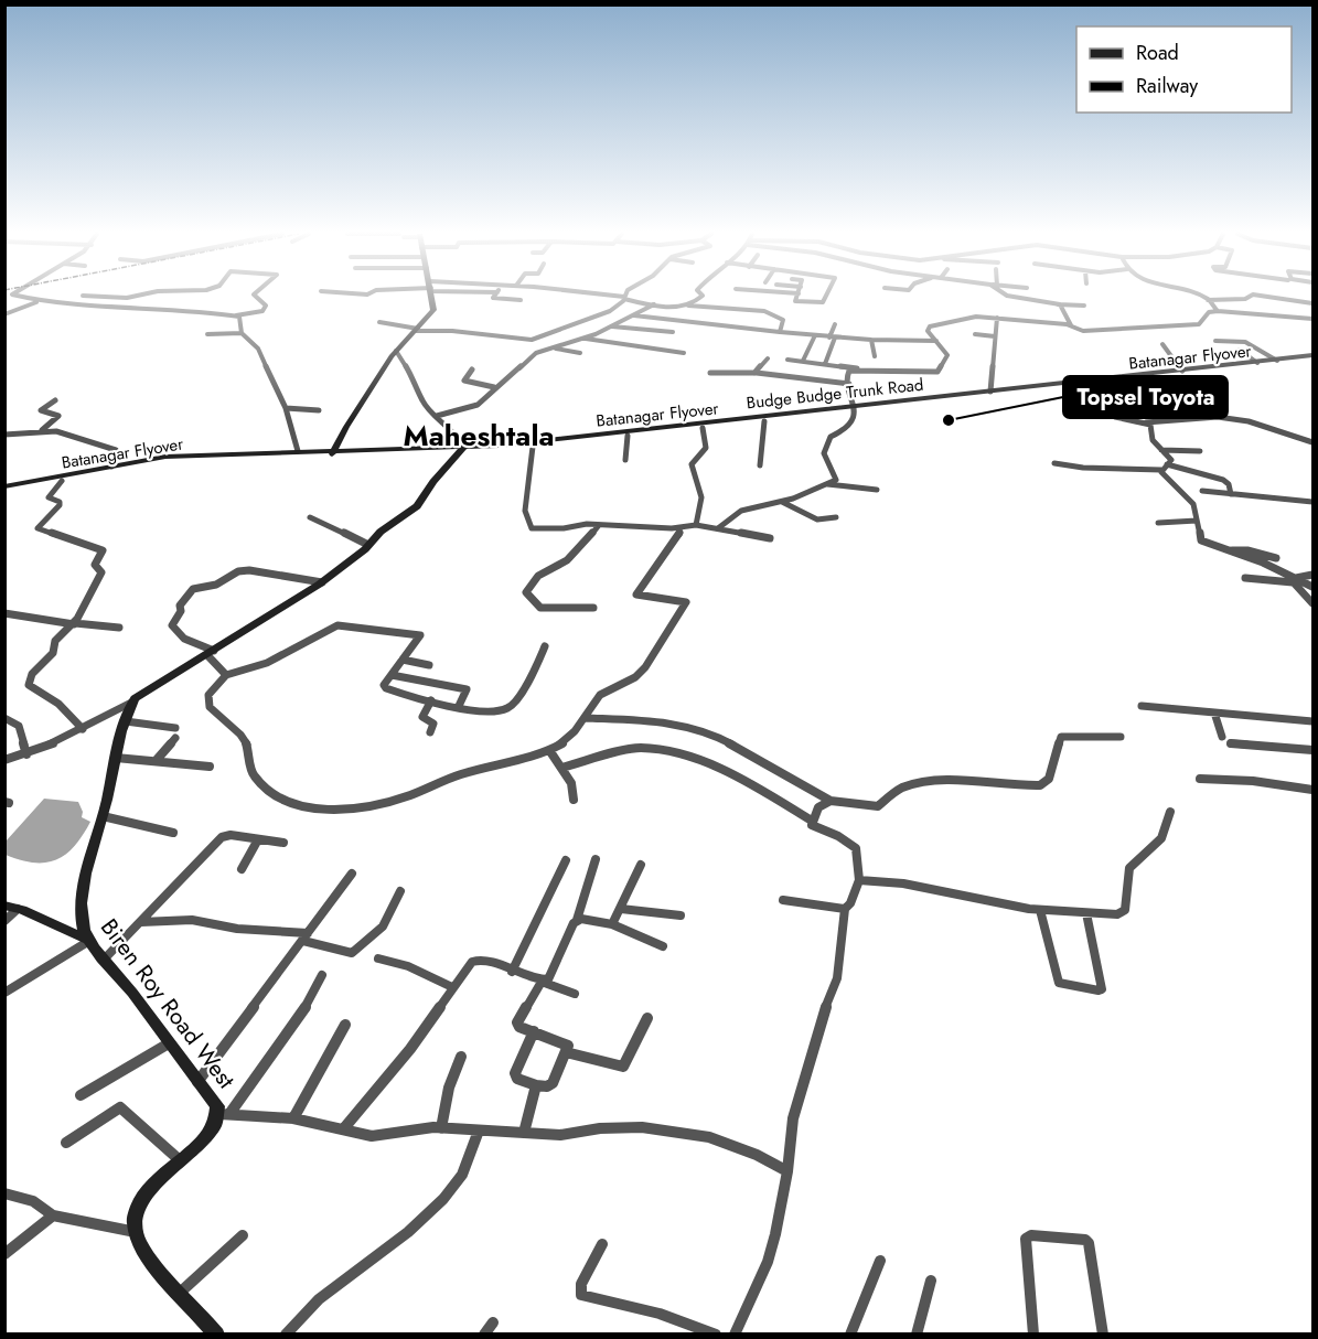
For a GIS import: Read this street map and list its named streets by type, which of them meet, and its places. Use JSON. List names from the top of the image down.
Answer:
{
  "streets": {
    "main road": ["Batanagar Flyover", "Budge Budge Trunk Road", "Biren Roy Road West"]
  },
  "crossings": [
    ["Batanagar Flyover", "Budge Budge Trunk Road"]
  ],
  "districts": ["Maheshtala"],
  "places": ["Topsel Toyota"],
  "legend": ["Road", "Railway"]
}
